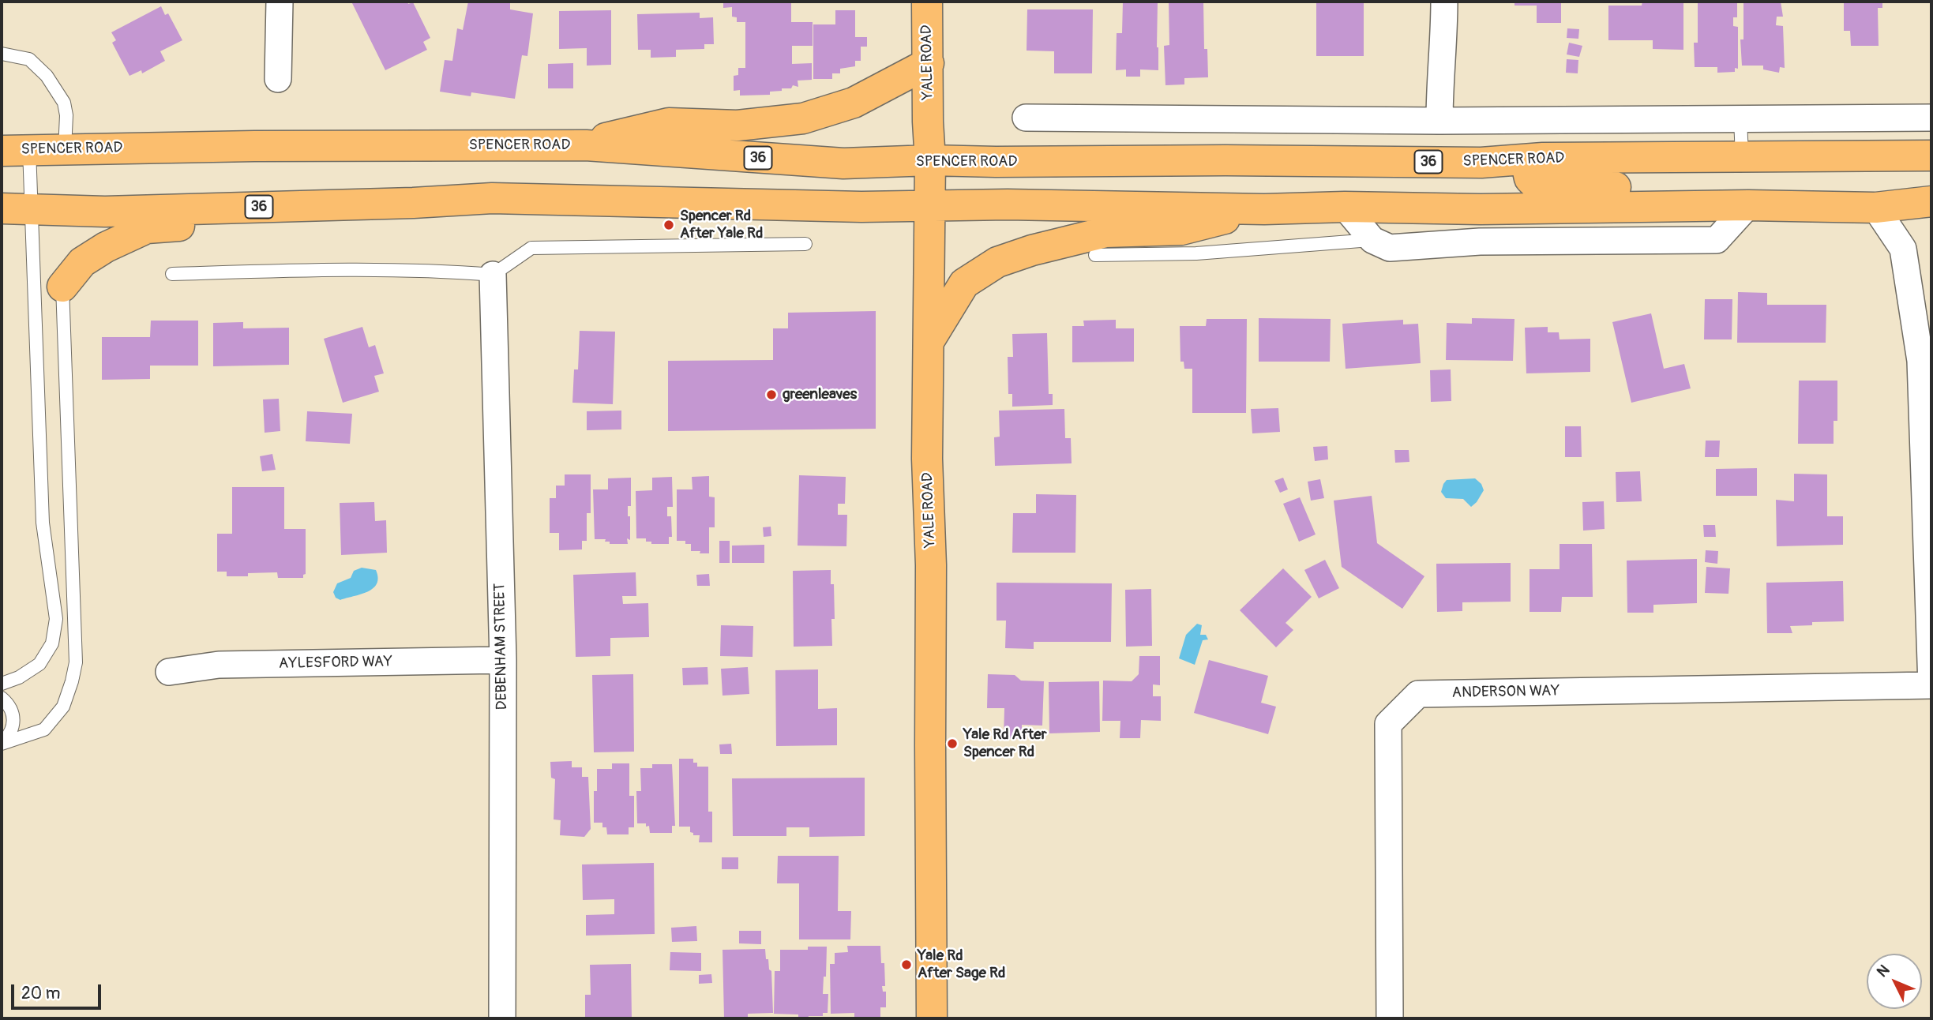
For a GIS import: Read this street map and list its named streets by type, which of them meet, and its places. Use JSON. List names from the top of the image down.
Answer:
{
  "streets": {
    "main road": ["YALE ROAD", "SPENCER ROAD", "36"],
    "street": ["DEBENHAM STREET", "AYLESFORD WAY", "ANDERSON WAY"]
  },
  "crossings": [
    ["YALE ROAD", "SPENCER ROAD"],
    ["YALE ROAD", "36"],
    ["DEBENHAM STREET", "AYLESFORD WAY"]
  ],
  "places": [
    "Spencer Rd After Yale Rd",
    "greenleaves",
    "Yale Rd After Spencer Rd",
    "Yale Rd After Sage Rd"
  ],
  "scale_bar": "20 m",
  "north": "top left"
}
